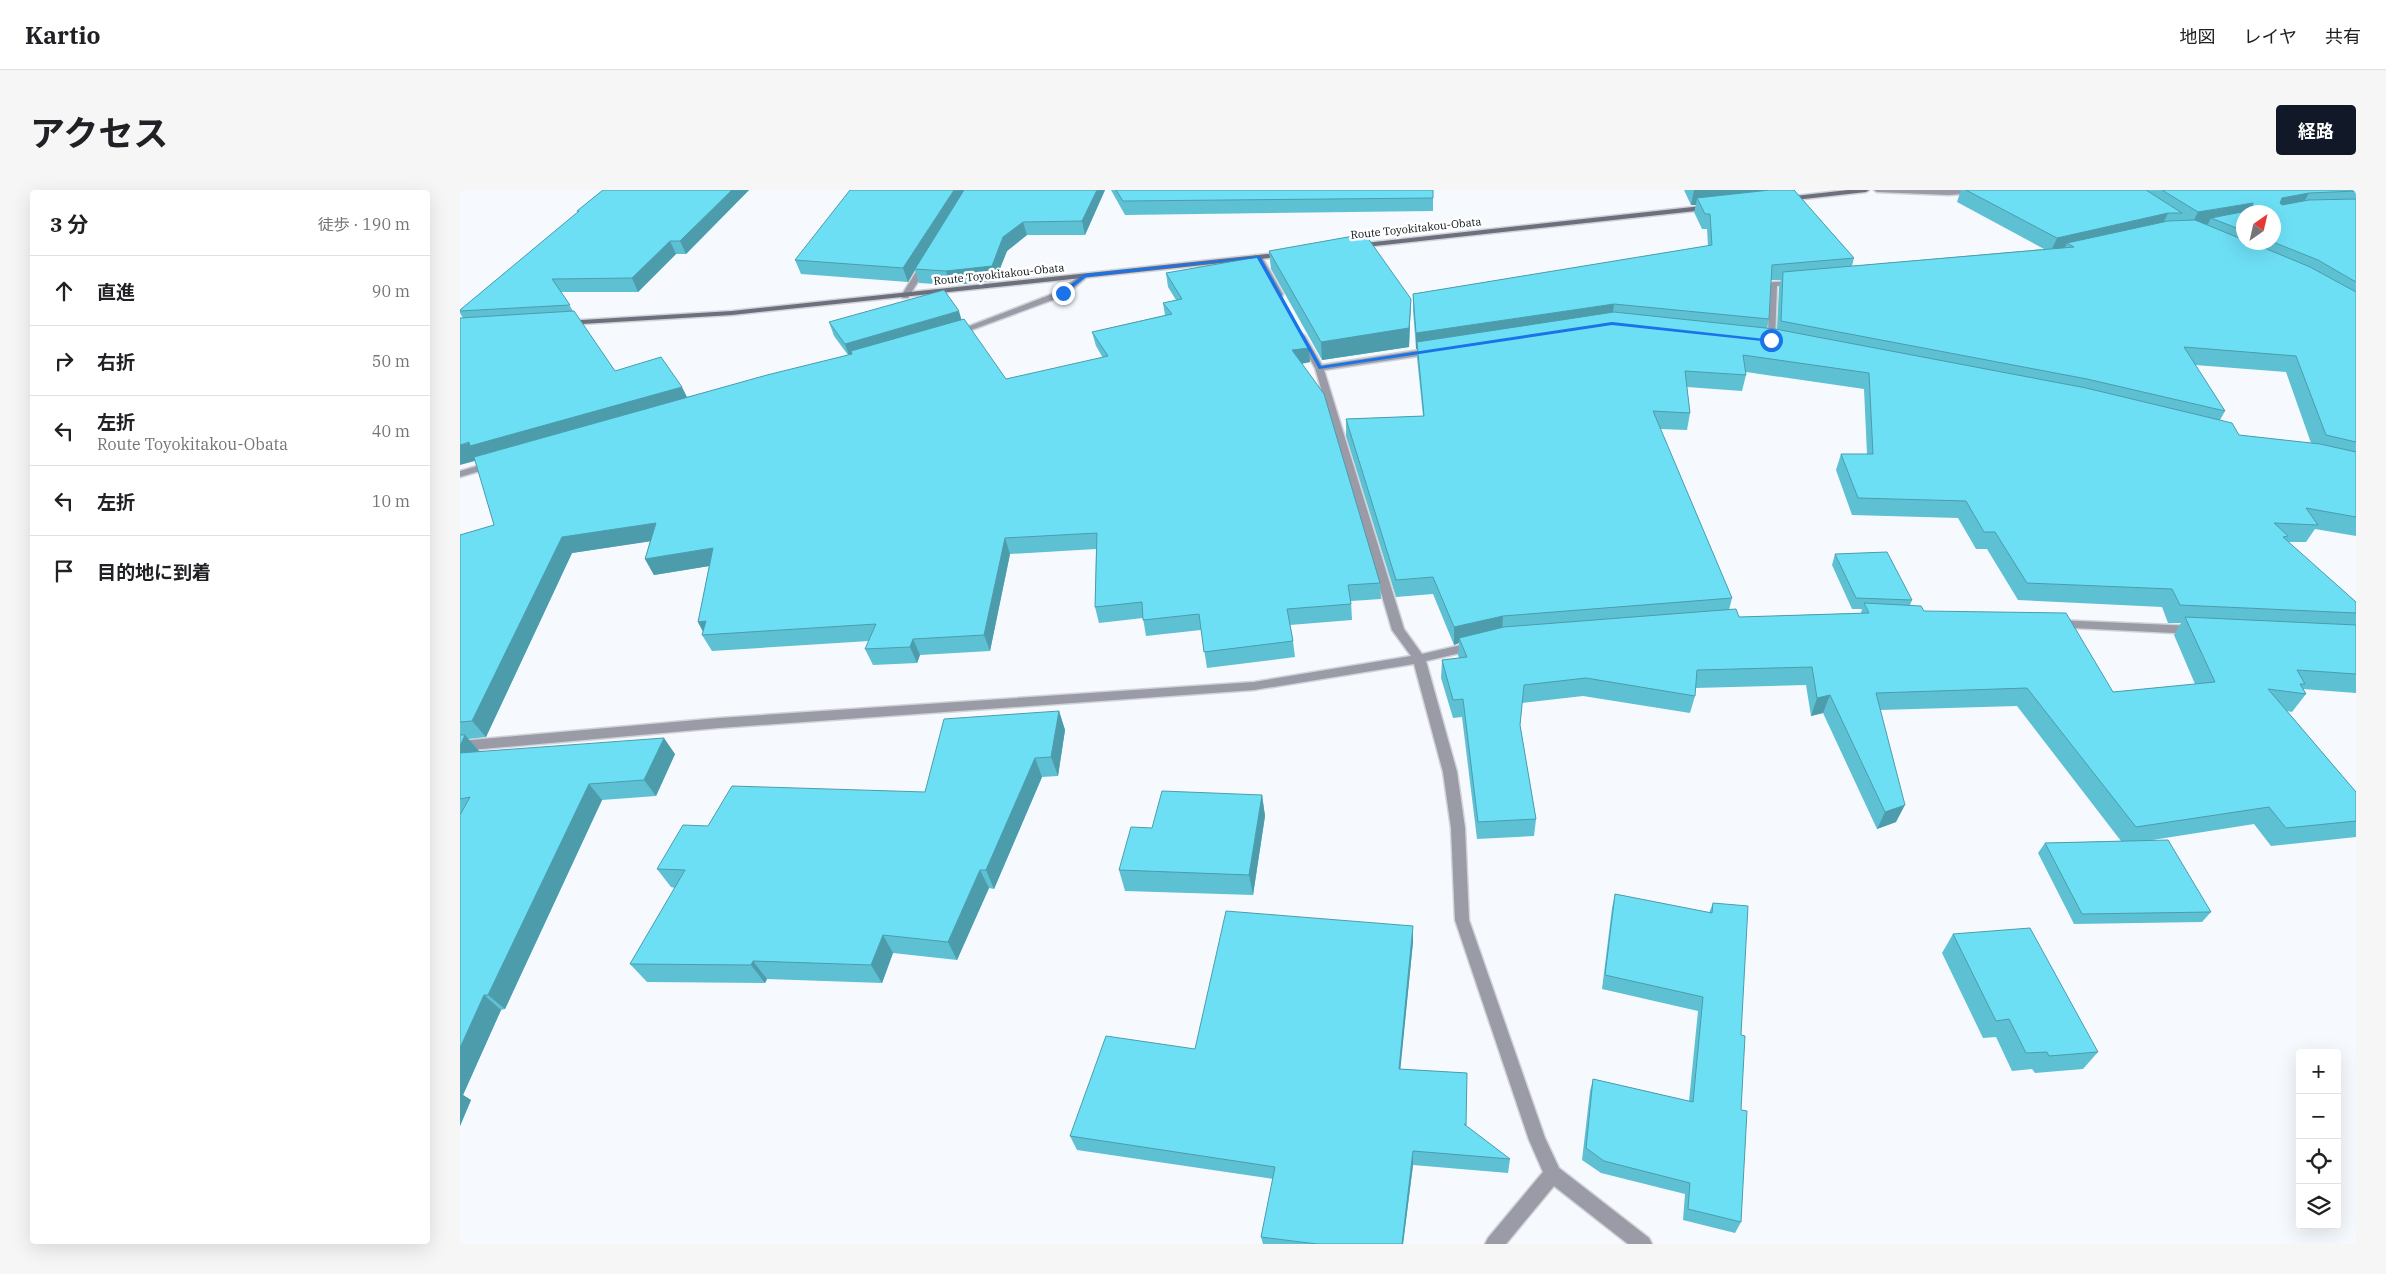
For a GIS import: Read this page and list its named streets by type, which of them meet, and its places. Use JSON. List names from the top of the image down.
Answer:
{
  "streets": {
    "main road": ["Route Toyokitakou-Obata"]
  },
  "north": "top right",
  "page": {
    "header": "Kartio",
    "nav": ["地図", "レイヤ", "共有"],
    "title": "アクセス",
    "buttons": "経路",
    "heading": ["3 分", "徒歩 · 190 m"],
    "list": [
      ["直進", "90 m"],
      ["右折", "50 m"],
      ["左折", "Route Toyokitakou-Obata", "40 m"],
      ["左折", "10 m"],
      "目的地に到着"
    ],
    "map_buttons": ["+", "−"]
  }
}
